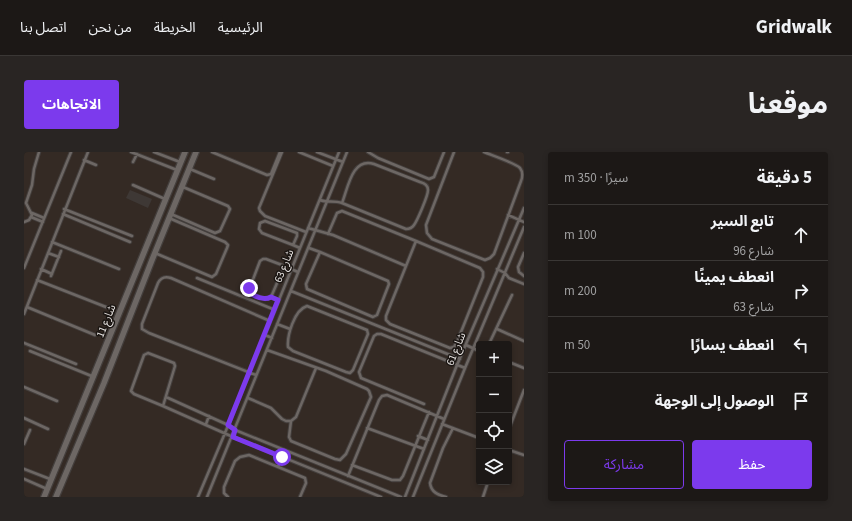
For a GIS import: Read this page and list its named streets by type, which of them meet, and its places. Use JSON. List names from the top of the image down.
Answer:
{
  "streets": {
    "street": ["شارع 11"],
    "lane": ["شارع 63", "شارع 61"]
  },
  "page": {
    "header": "Gridwalk",
    "nav": [
      "الرئيسية",
      "الخريطة",
      "من نحن",
      "اتصل بنا"
    ],
    "title": "موقعنا",
    "buttons": [
      "الاتجاهات",
      ["حفظ", "مشاركة"]
    ],
    "heading": ["5 دقيقة", "سيرًا · 350 m"],
    "list": [
      ["تابع السير", "شارع 96", "100 m"],
      ["انعطف يمينًا", "شارع 63", "200 m"],
      ["انعطف يسارًا", "50 m"],
      "الوصول إلى الوجهة"
    ],
    "map_buttons": ["+", "−"]
  }
}
